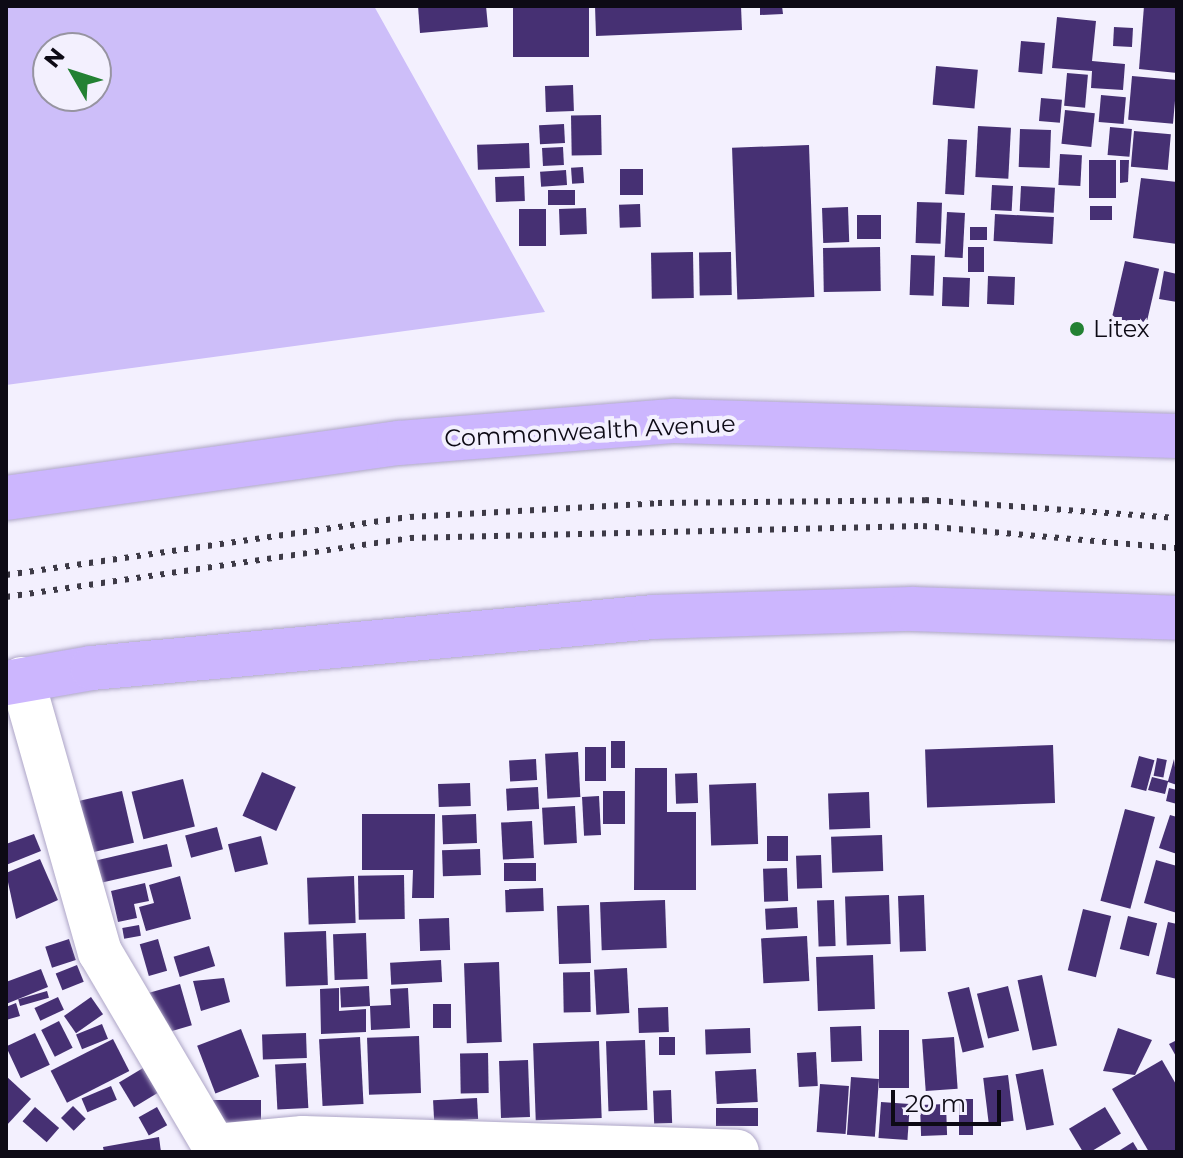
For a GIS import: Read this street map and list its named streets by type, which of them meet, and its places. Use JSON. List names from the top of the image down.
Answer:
{
  "streets": {
    "main road": ["Commonwealth Avenue"]
  },
  "places": ["Litex"],
  "scale_bar": "20 m",
  "north": "top left"
}
